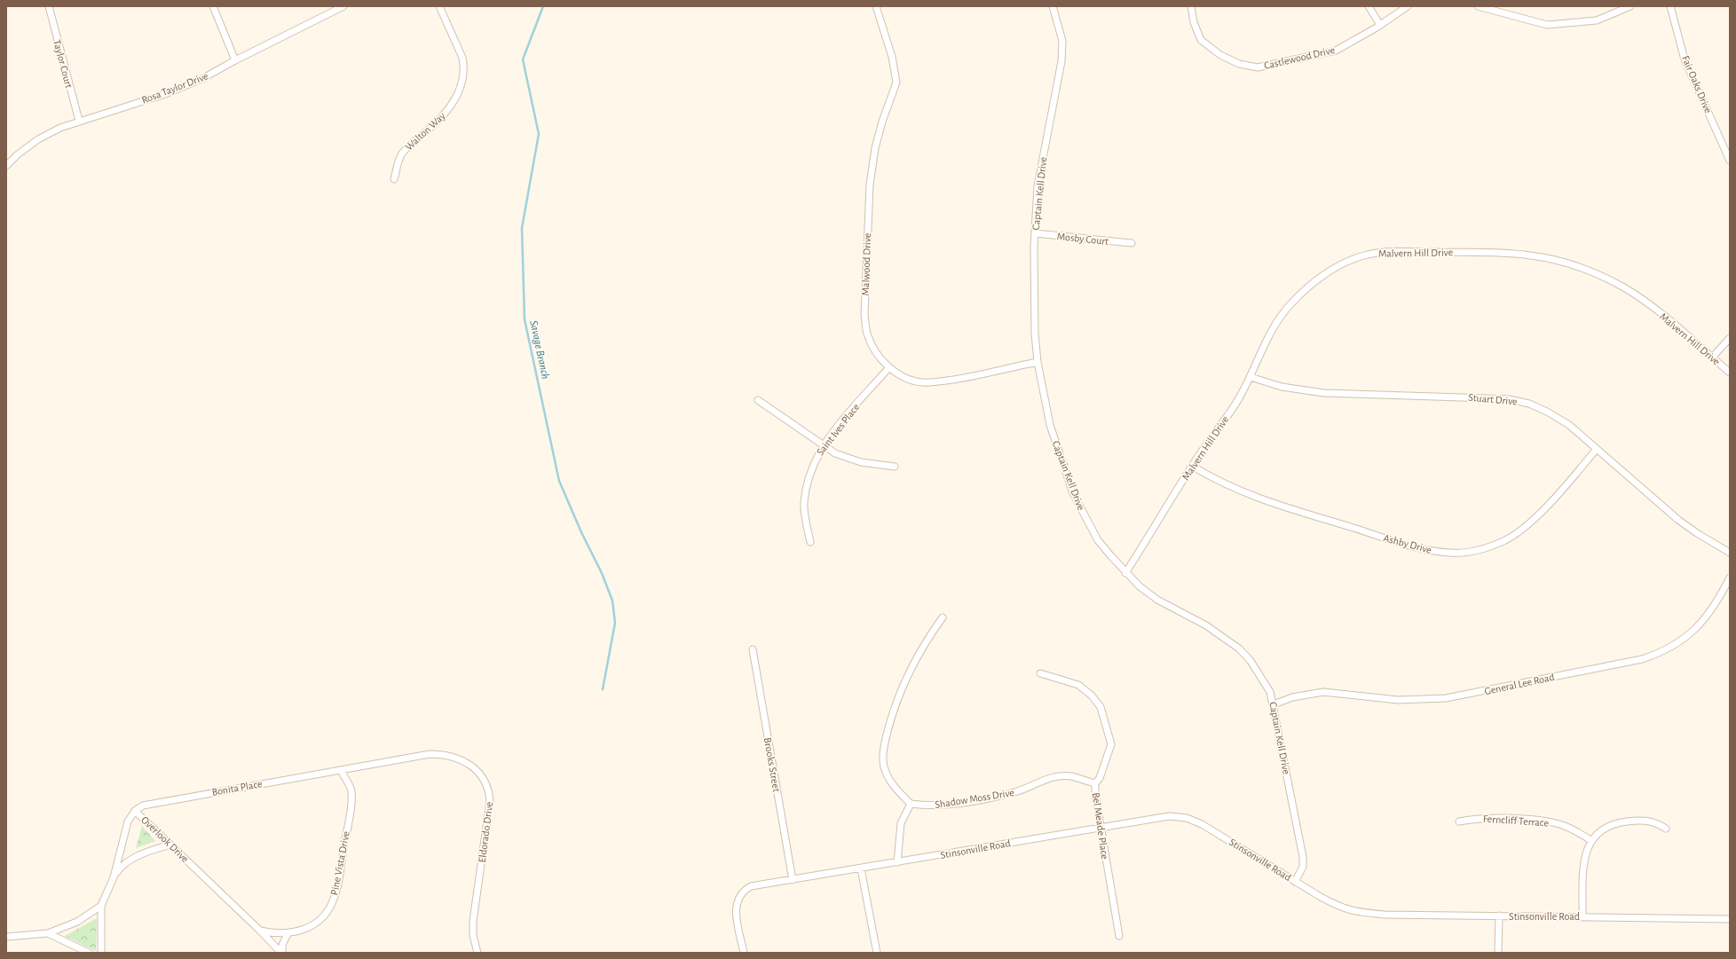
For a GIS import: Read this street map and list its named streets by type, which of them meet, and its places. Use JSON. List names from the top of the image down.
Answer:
{
  "streets": {
    "street": [
      "Castlewood Drive",
      "Taylor Court",
      "Fair Oaks Drive",
      "Rosa Taylor Drive",
      "Walton Way",
      "Captain Kell Drive",
      "Mosby Court",
      "Malvern Hill Drive",
      "Malwood Drive",
      "Stuart Drive",
      "Saint Ives Place",
      "Ashby Drive",
      "General Lee Road",
      "Brooks Street",
      "Bonita Place",
      "Shadow Moss Drive",
      "Ferncliff Terrace",
      "Bel Meade Place",
      "Eldorado Drive",
      "Overlook Drive",
      "Stinsonville Road",
      "Pine Vista Drive"
    ]
  },
  "crossings": [
    ["Taylor Court", "Rosa Taylor Drive"],
    ["Captain Kell Drive", "Mosby Court"],
    ["Captain Kell Drive", "Malvern Hill Drive"],
    ["Captain Kell Drive", "Malwood Drive"],
    ["Captain Kell Drive", "General Lee Road"],
    ["Captain Kell Drive", "Stinsonville Road"],
    ["Malvern Hill Drive", "Stuart Drive"],
    ["Malvern Hill Drive", "Ashby Drive"],
    ["Malwood Drive", "Saint Ives Place"],
    ["Stuart Drive", "Ashby Drive"],
    ["Brooks Street", "Stinsonville Road"],
    ["Bonita Place", "Eldorado Drive"],
    ["Bonita Place", "Overlook Drive"],
    ["Bonita Place", "Pine Vista Drive"],
    ["Shadow Moss Drive", "Bel Meade Place"],
    ["Bel Meade Place", "Stinsonville Road"],
    ["Eldorado Drive", "Pine Vista Drive"],
    ["Overlook Drive", "Pine Vista Drive"]
  ],
  "water": ["Savage Branch"]
}
